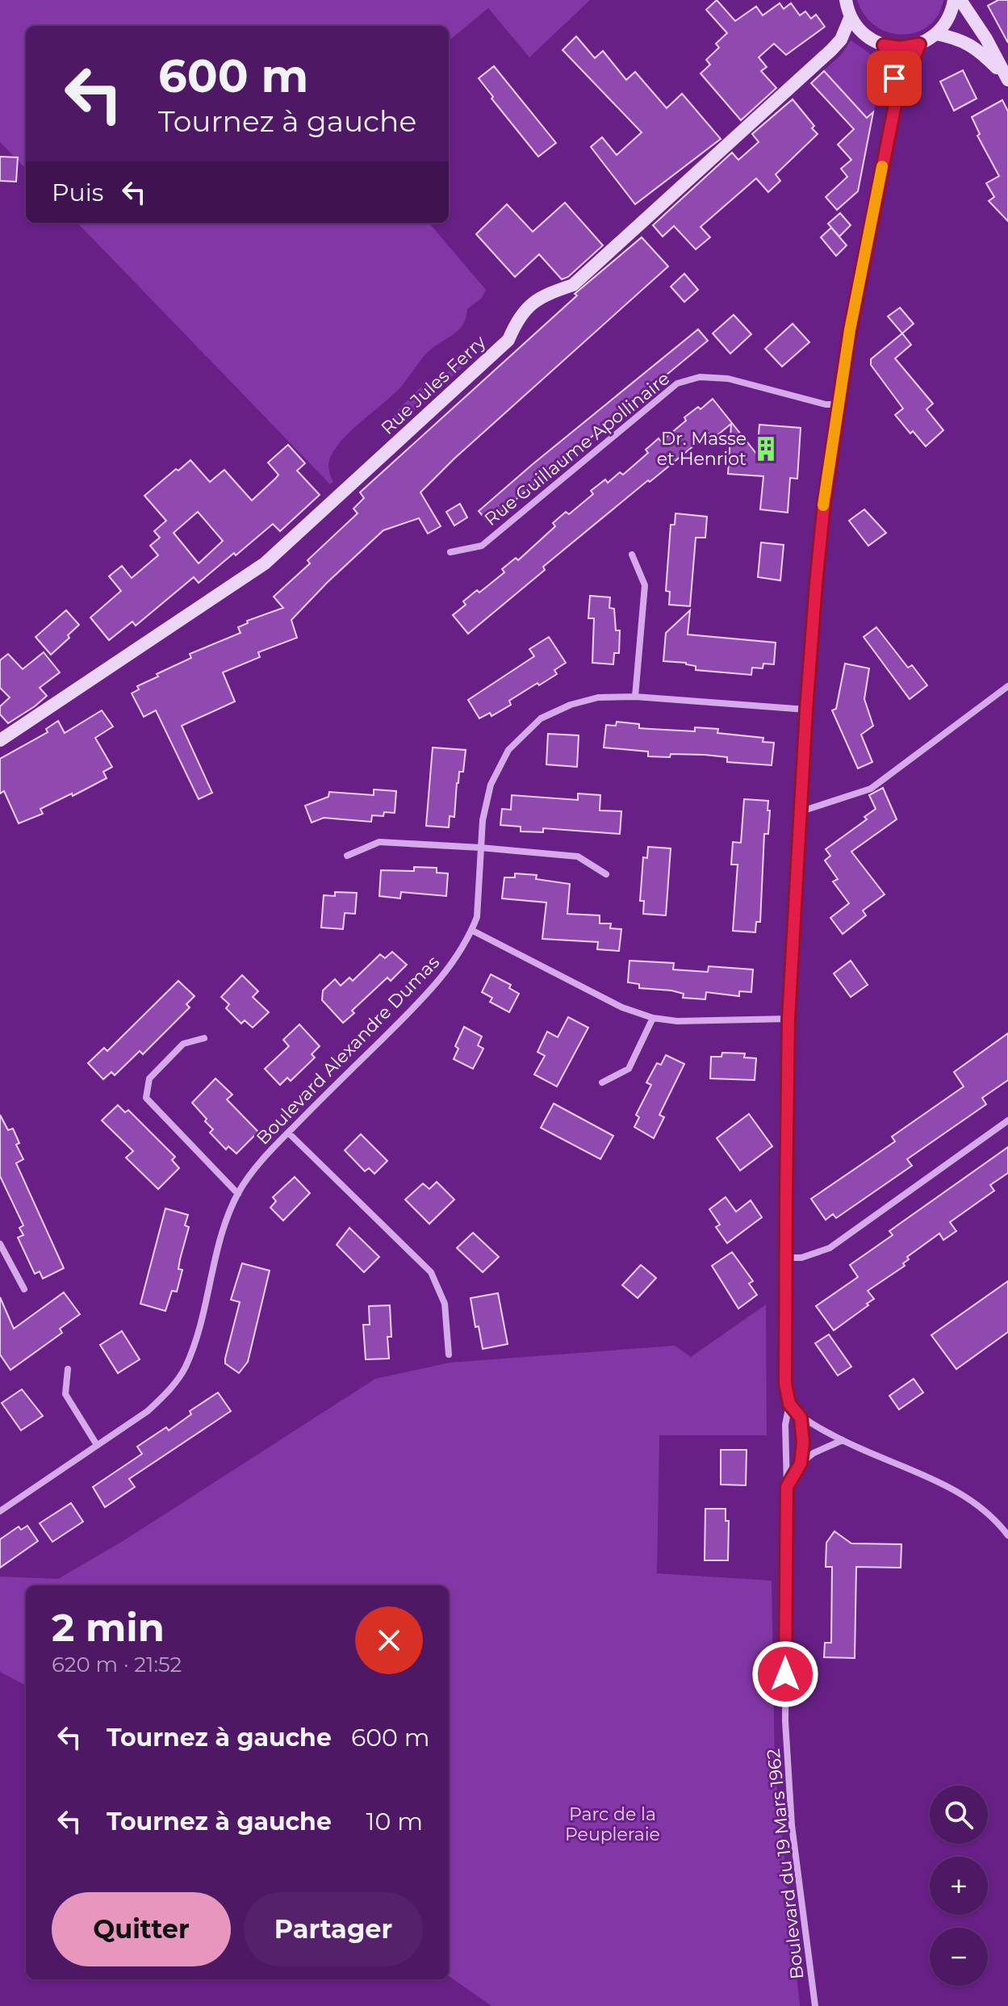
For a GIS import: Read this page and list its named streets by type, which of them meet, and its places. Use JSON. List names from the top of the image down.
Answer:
{
  "streets": {
    "street": [
      "Rue Jules Ferry",
      "Rue Guillaume Apollinaire",
      "Boulevard Alexandre Dumas",
      "Boulevard du 19 Mars 1962"
    ]
  },
  "crossings": [
    ["Rue Guillaume Apollinaire", "Boulevard du 19 Mars 1962"],
    ["Boulevard Alexandre Dumas", "Boulevard du 19 Mars 1962"]
  ],
  "parks": ["Parc de la Peupleraie"],
  "places": {
    "building": ["Dr. Masse et Henriot"]
  },
  "page": {
    "turn": ["600 m", "Tournez à gauche"],
    "then": "Puis",
    "heading": ["2 min", "620 m · 21:52"],
    "list": [
      {
        "name": "Tournez à gauche",
        "value": "600 m"
      },
      {
        "name": "Tournez à gauche",
        "value": "10 m"
      }
    ],
    "map_buttons": ["+", "−"],
    "buttons": ["Quitter", "Partager"]
  }
}
